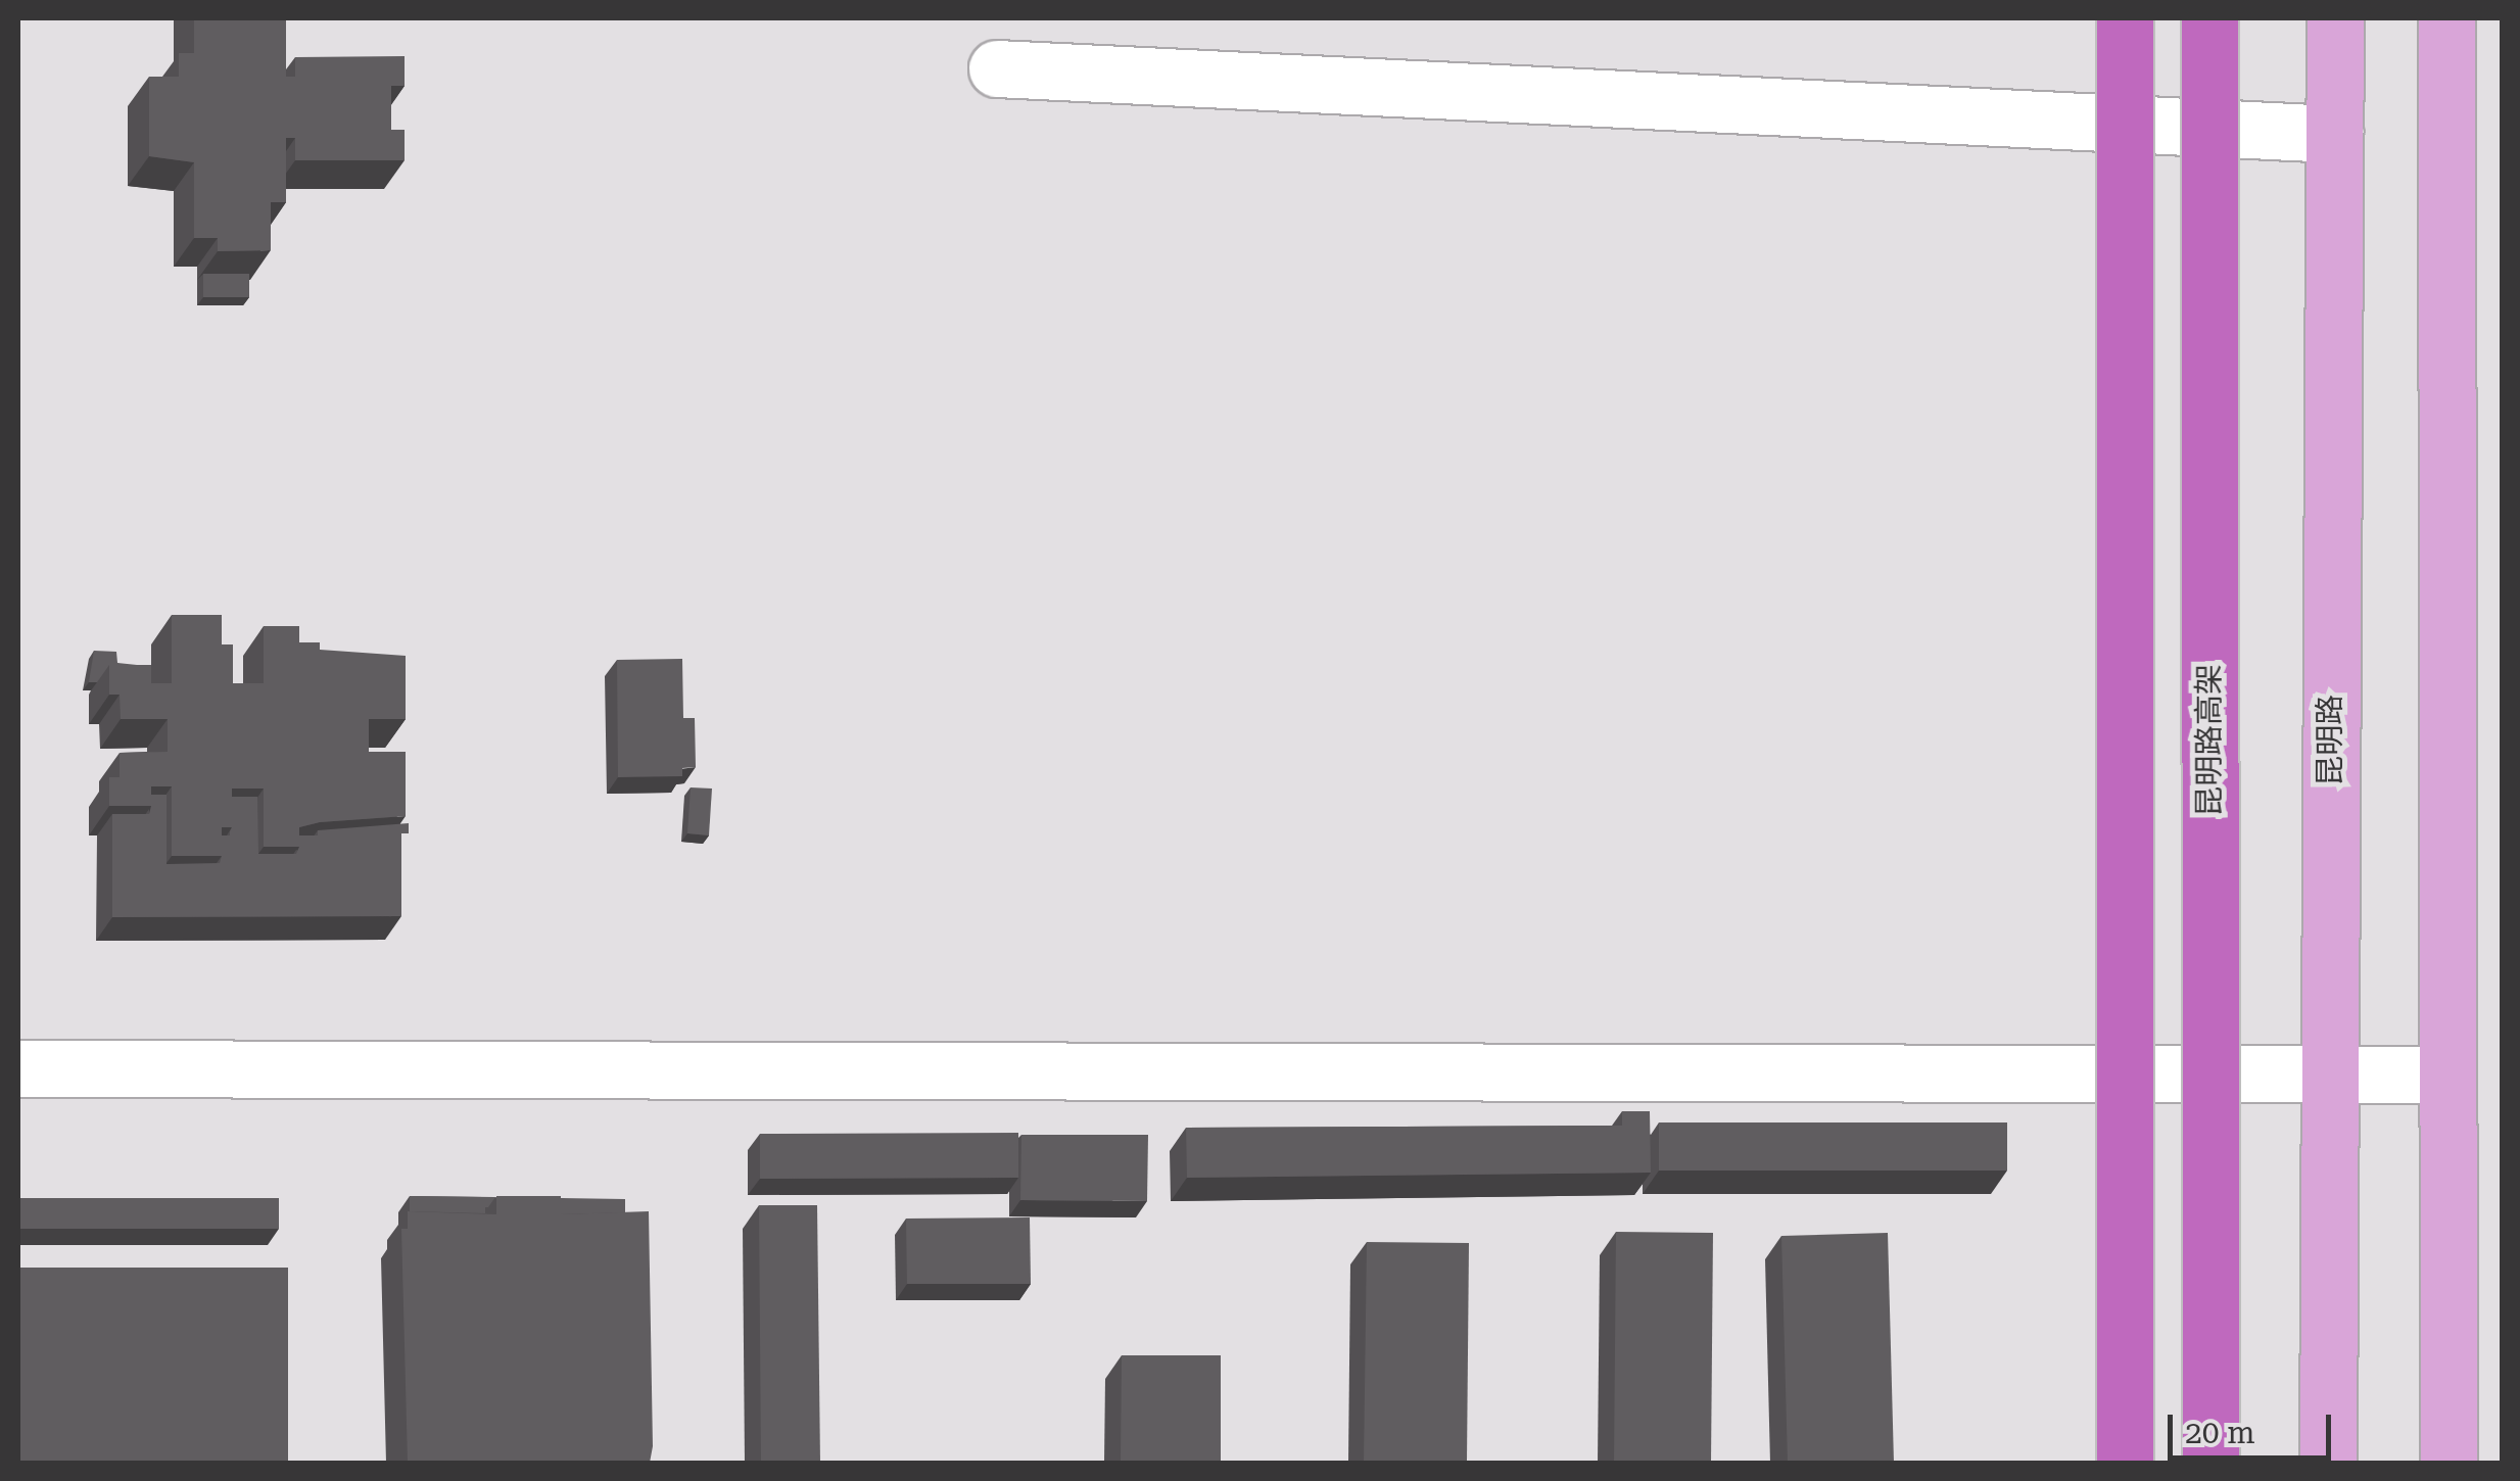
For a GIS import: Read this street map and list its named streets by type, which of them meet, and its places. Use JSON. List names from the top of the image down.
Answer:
{
  "streets": {
    "highway": ["昆明路高架"],
    "main road": ["昆明路"]
  },
  "scale_bar": "20 m"
}
